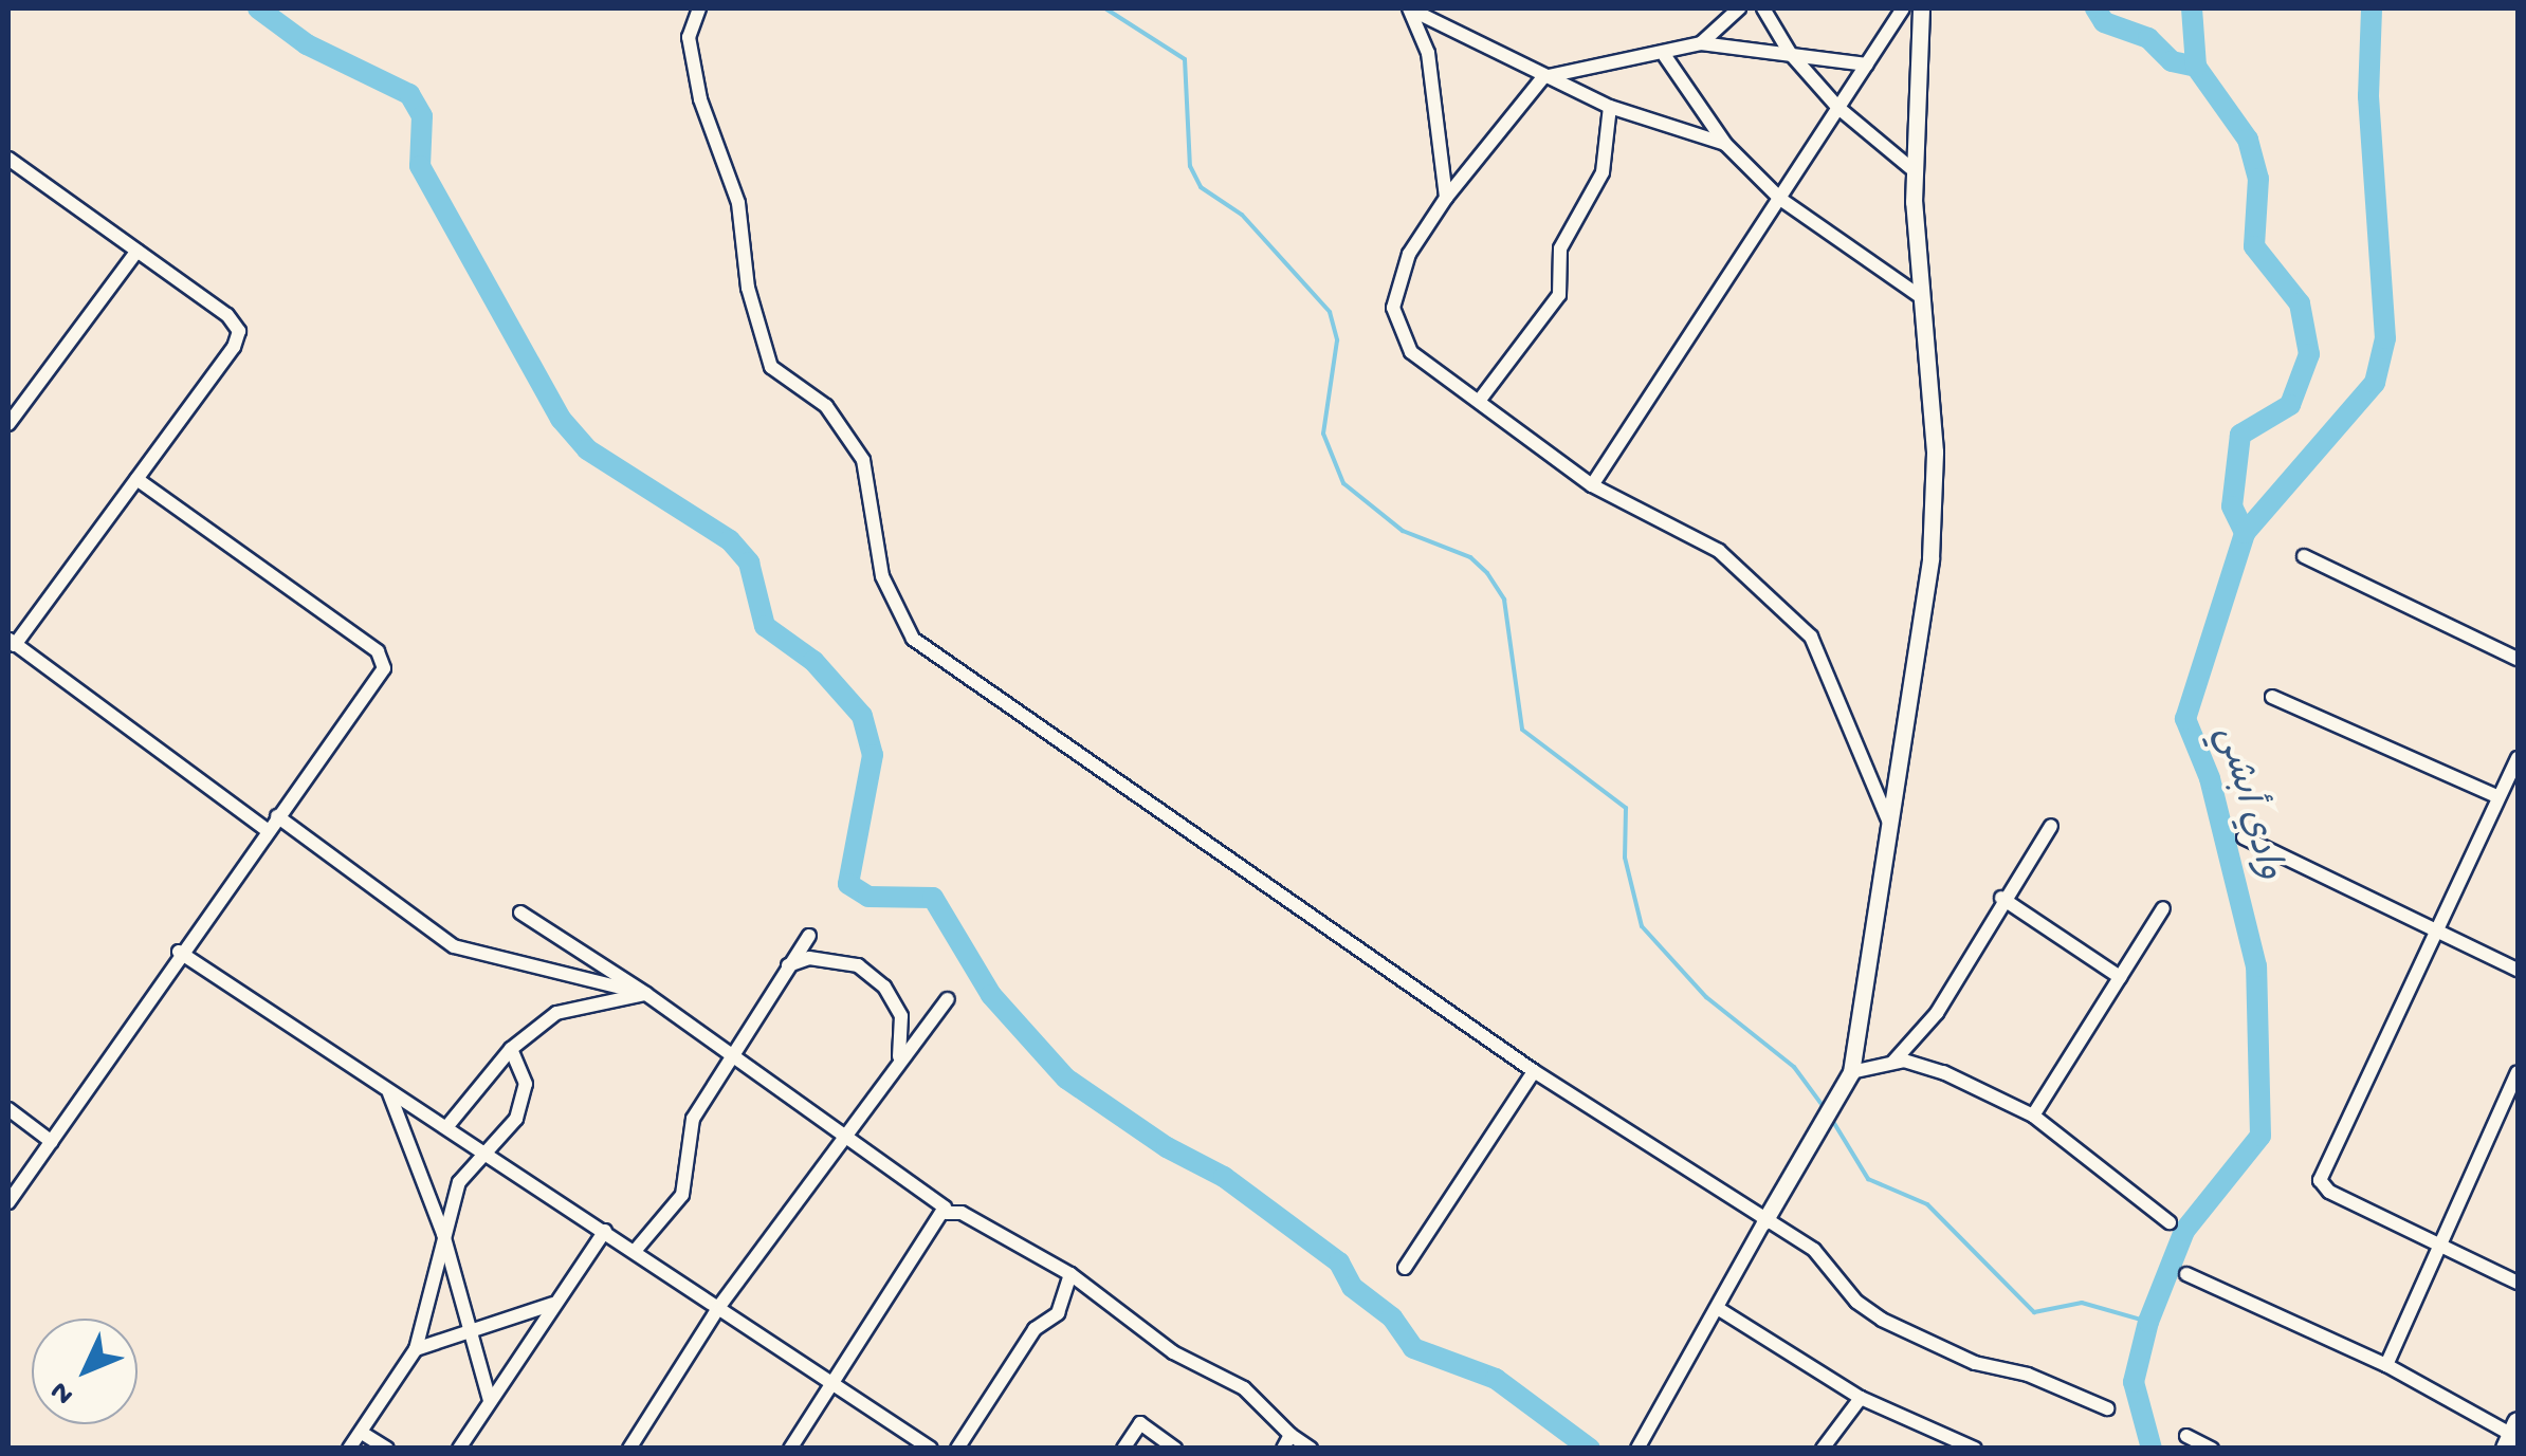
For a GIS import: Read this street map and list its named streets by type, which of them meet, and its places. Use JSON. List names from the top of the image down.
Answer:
{
  "water": ["وادي أبشي"],
  "north": "bottom left"
}
